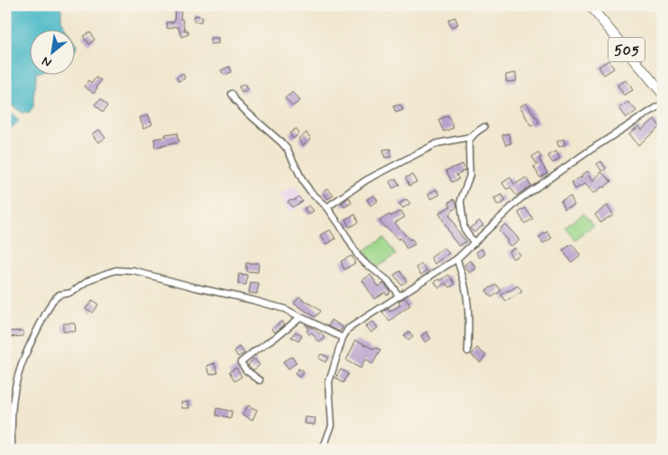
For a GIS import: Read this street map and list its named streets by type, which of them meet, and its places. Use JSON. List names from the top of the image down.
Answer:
{
  "streets": {
    "main road": ["505"]
  },
  "north": "bottom left"
}
